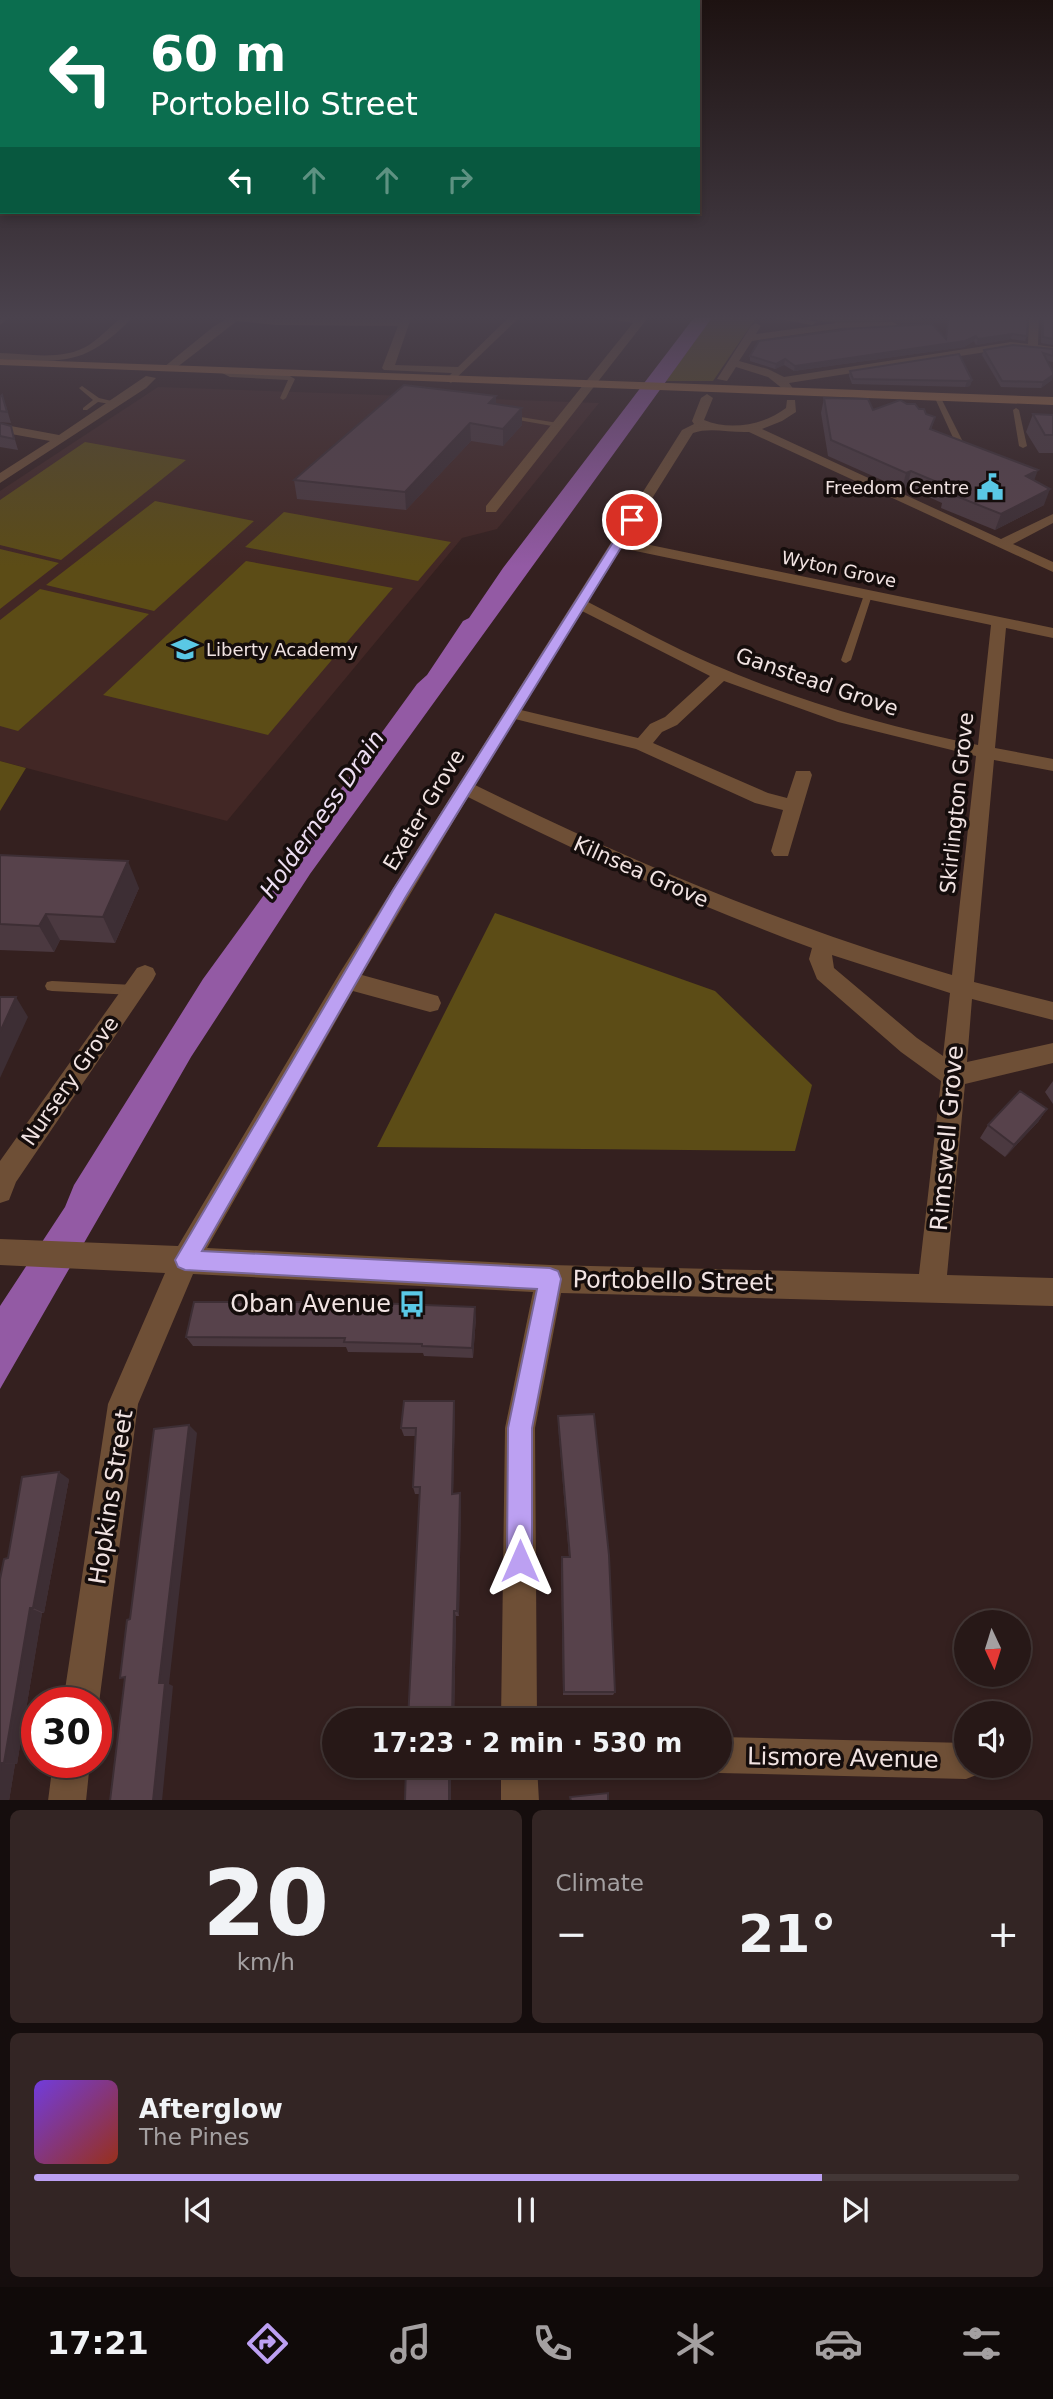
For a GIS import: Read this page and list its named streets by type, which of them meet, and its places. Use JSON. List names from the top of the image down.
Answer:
{
  "streets": {
    "street": [
      "Wyton Grove",
      "Ganstead Grove",
      "Skirlington Grove",
      "Exeter Grove",
      "Kilnsea Grove",
      "Nursery Grove",
      "Rimswell Grove",
      "Portobello Street",
      "Hopkins Street",
      "Lismore Avenue"
    ]
  },
  "crossings": [
    ["Wyton Grove", "Skirlington Grove"],
    ["Wyton Grove", "Exeter Grove"],
    ["Ganstead Grove", "Skirlington Grove"],
    ["Ganstead Grove", "Exeter Grove"],
    ["Skirlington Grove", "Kilnsea Grove"],
    ["Skirlington Grove", "Rimswell Grove"],
    ["Exeter Grove", "Kilnsea Grove"],
    ["Exeter Grove", "Portobello Street"],
    ["Exeter Grove", "Hopkins Street"],
    ["Kilnsea Grove", "Rimswell Grove"],
    ["Rimswell Grove", "Portobello Street"],
    ["Portobello Street", "Hopkins Street"]
  ],
  "water": ["Holderness Drain"],
  "places": {
    "public building": ["Freedom Centre"],
    "school or university": ["Liberty Academy"],
    "bus stop": ["Oban Avenue"]
  },
  "north": "bottom",
  "page": {
    "turn": ["60 m", "Portobello Street"],
    "limit": "30",
    "trip": "17:23 · 2 min · 530 m",
    "tile": [
      ["20", "km/h"],
      "Climate"
    ],
    "heat": ["−", "21°", "+"],
    "song": ["Afterglow", "The Pines"],
    "tabs": "17:21"
  }
}
